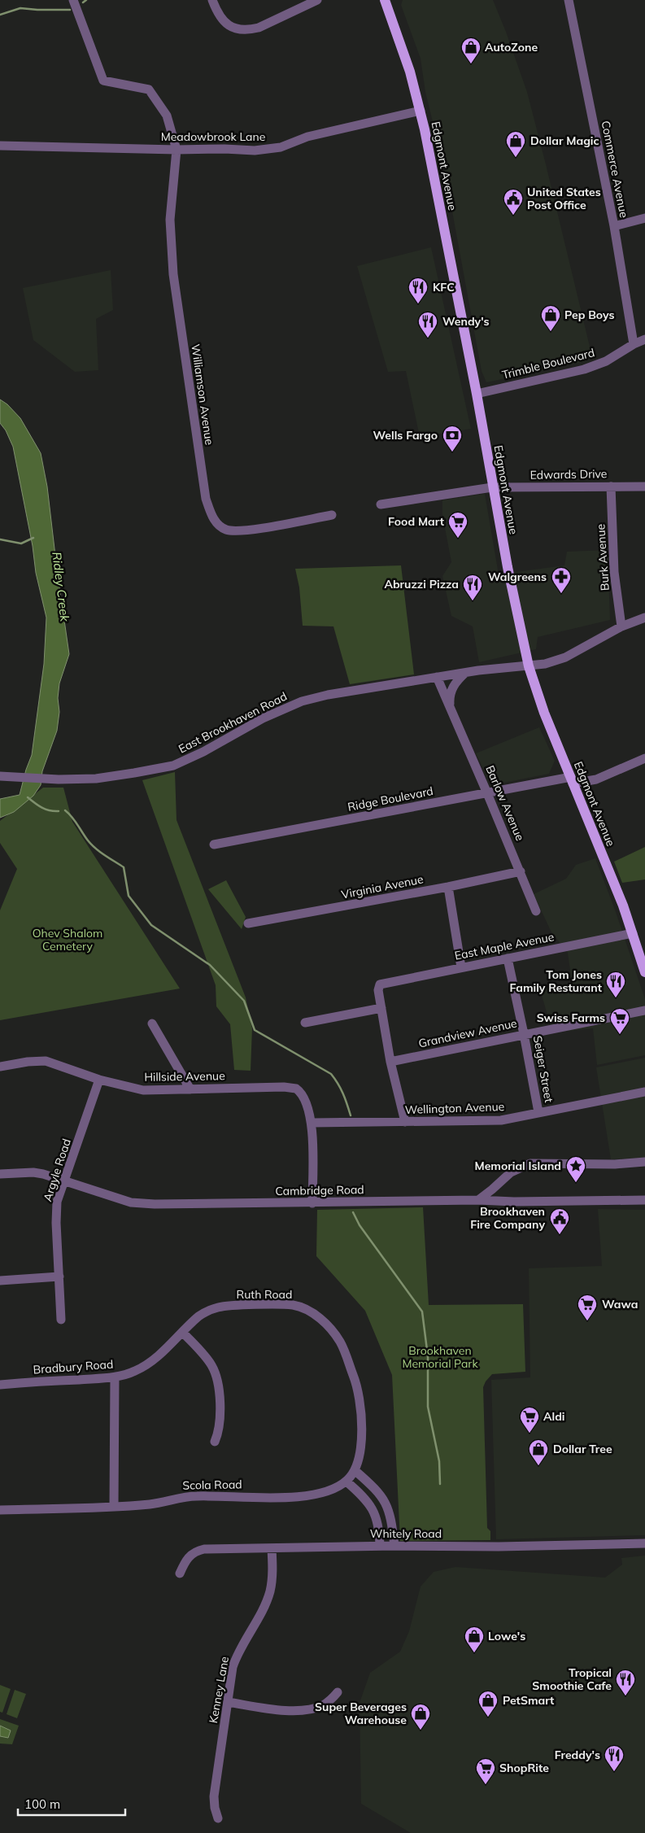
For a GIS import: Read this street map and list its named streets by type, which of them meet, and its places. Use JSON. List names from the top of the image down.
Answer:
{
  "streets": {
    "main road": ["Edgmont Avenue"],
    "street": [
      "Meadowbrook Lane",
      "Commerce Avenue",
      "Trimble Boulevard",
      "Williamson Avenue",
      "Edwards Drive",
      "Burk Avenue",
      "East Brookhaven Road",
      "Ridge Boulevard",
      "Barlow Avenue",
      "Virginia Avenue",
      "East Maple Avenue",
      "Grandview Avenue",
      "Seiger Street",
      "Hillside Avenue",
      "Wellington Avenue",
      "Argyle Road",
      "Cambridge Road",
      "Ruth Road",
      "Bradbury Road",
      "Scola Road",
      "Whitely Road",
      "Kenney Lane"
    ]
  },
  "crossings": [
    ["Meadowbrook Lane", "Edgmont Avenue"],
    ["Meadowbrook Lane", "Williamson Avenue"],
    ["Edgmont Avenue", "Trimble Boulevard"],
    ["Edgmont Avenue", "Edwards Drive"],
    ["Edgmont Avenue", "East Brookhaven Road"],
    ["Edgmont Avenue", "Ridge Boulevard"],
    ["Edgmont Avenue", "East Maple Avenue"],
    ["Commerce Avenue", "Trimble Boulevard"],
    ["Edwards Drive", "Burk Avenue"],
    ["Burk Avenue", "East Brookhaven Road"],
    ["East Brookhaven Road", "Barlow Avenue"],
    ["Ridge Boulevard", "Barlow Avenue"],
    ["Barlow Avenue", "Virginia Avenue"],
    ["East Maple Avenue", "Seiger Street"],
    ["Grandview Avenue", "Seiger Street"],
    ["Seiger Street", "Wellington Avenue"],
    ["Hillside Avenue", "Wellington Avenue"],
    ["Hillside Avenue", "Argyle Road"],
    ["Argyle Road", "Cambridge Road"],
    ["Ruth Road", "Bradbury Road"],
    ["Ruth Road", "Scola Road"],
    ["Whitely Road", "Kenney Lane"]
  ],
  "water": ["Ridley Creek"],
  "parks": ["Ohev Shalom Cemetery", "Brookhaven Memorial Park"],
  "places": {
    "shop": [
      "AutoZone",
      "Dollar Magic",
      "Pep Boys",
      "Dollar Tree",
      "Lowe's",
      "PetSmart",
      "Super Beverages Warehouse"
    ],
    "public building": ["United States Post Office", "Brookhaven Fire Company"],
    "restaurant": [
      "KFC",
      "Wendy's",
      "Abruzzi Pizza",
      "Tom Jones Family Resturant",
      "Tropical Smoothie Cafe",
      "Freddy's"
    ],
    "bank": ["Wells Fargo"],
    "supermarket": [
      "Food Mart",
      "Swiss Farms",
      "Wawa",
      "Aldi",
      "ShopRite"
    ],
    "pharmacy": ["Walgreens"],
    "place": ["Memorial Island"]
  },
  "scale_bar": "100 m"
}
